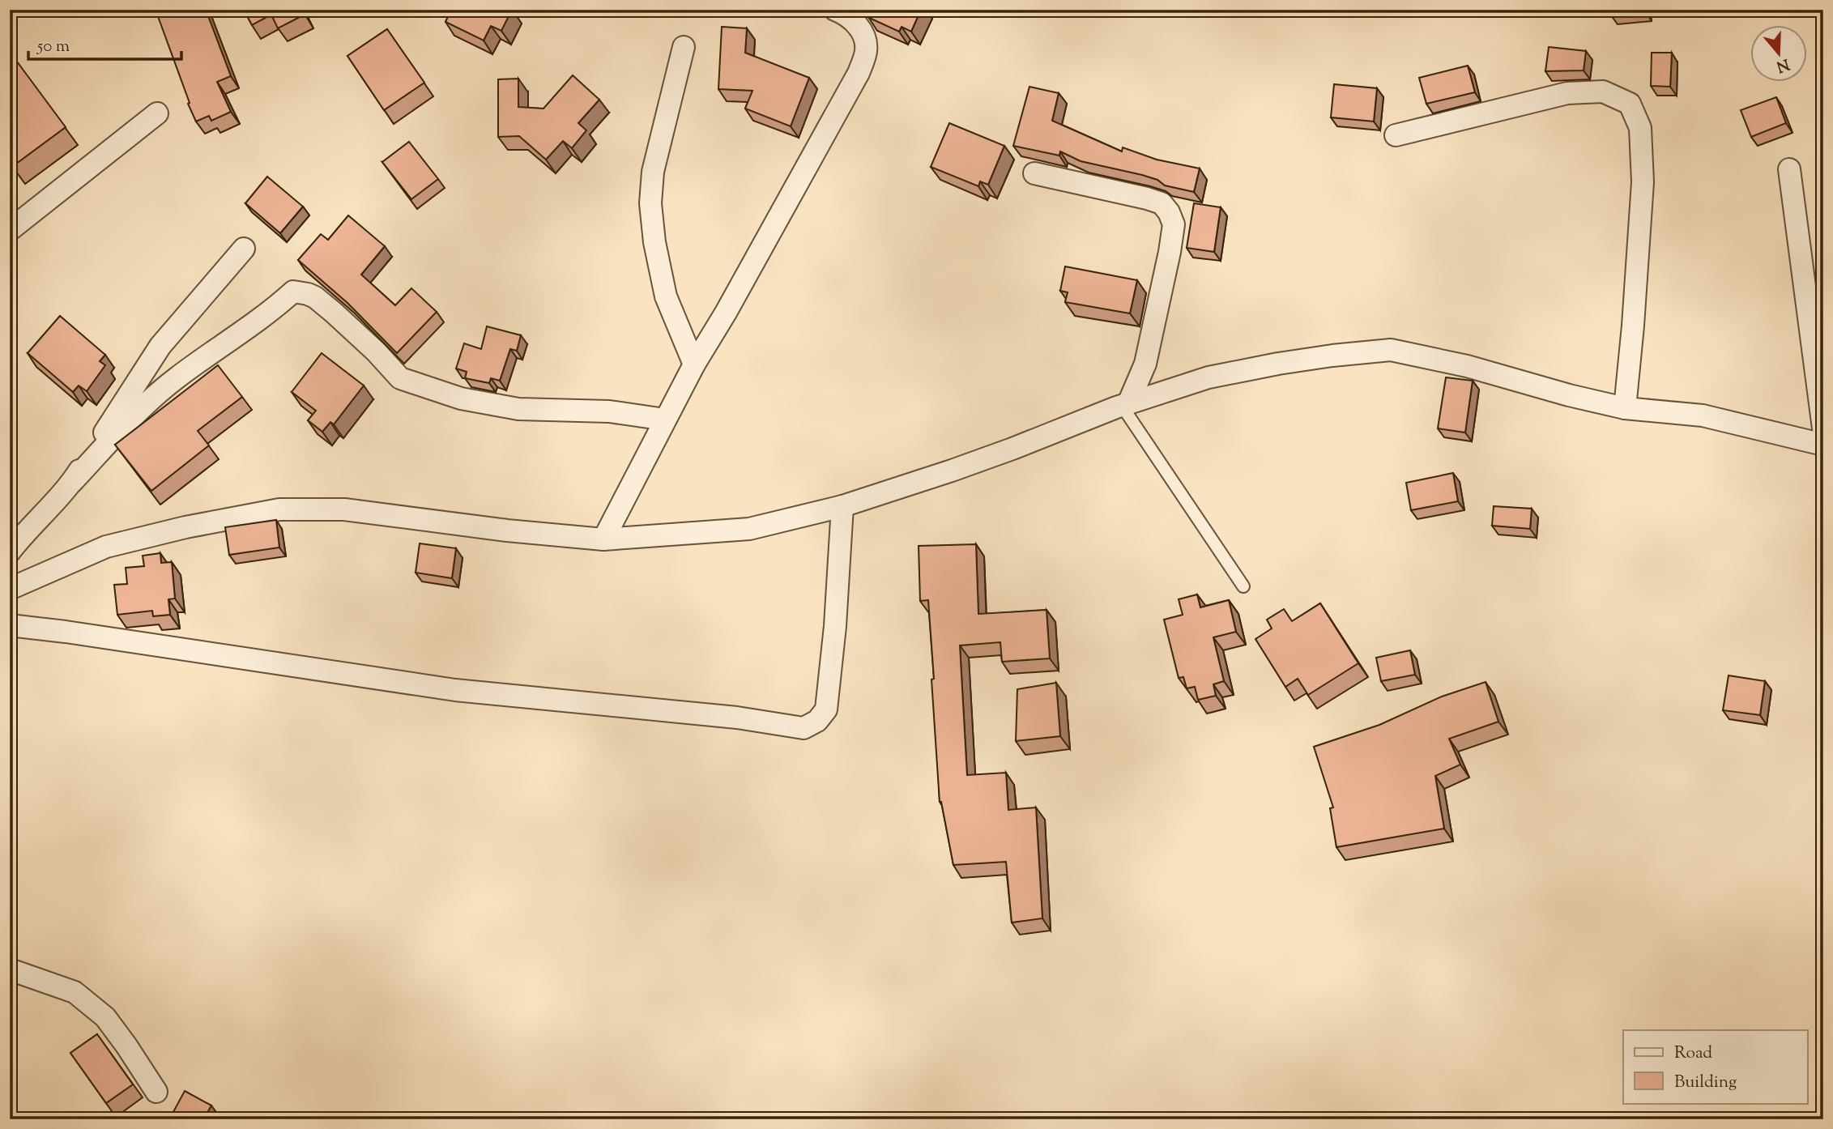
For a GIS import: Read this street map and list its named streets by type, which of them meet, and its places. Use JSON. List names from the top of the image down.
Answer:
{
  "legend": ["Road", "Building"],
  "scale_bar": "50 m",
  "north": "bottom"
}
